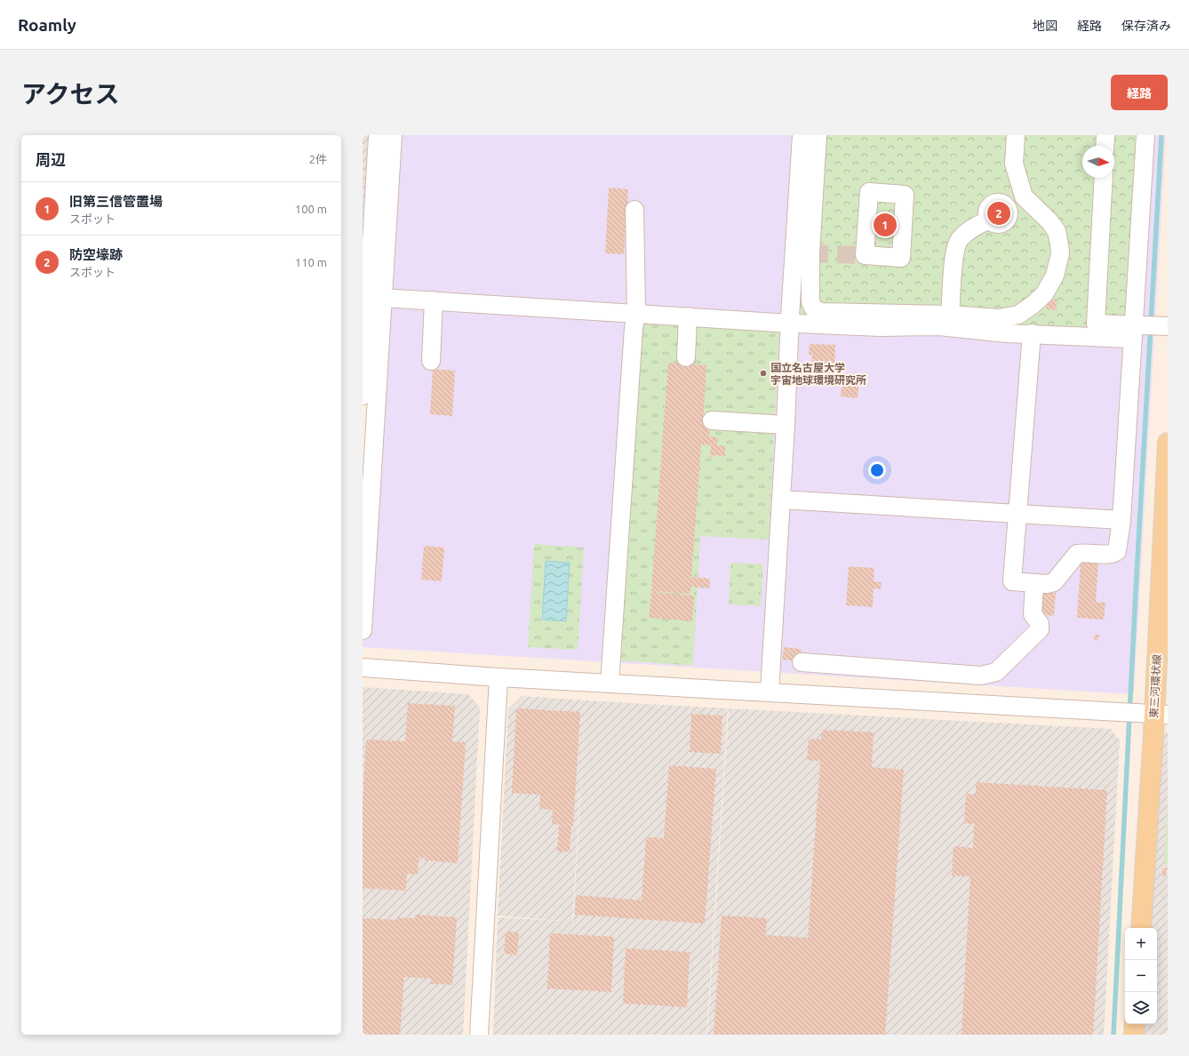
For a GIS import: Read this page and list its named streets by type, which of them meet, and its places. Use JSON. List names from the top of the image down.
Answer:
{
  "streets": {
    "main road": ["東三河環状線"]
  },
  "places": ["国立名古屋大学 宇宙地球環境研究所"],
  "north": "right",
  "page": {
    "header": "Roamly",
    "nav": ["地図", "経路", "保存済み"],
    "title": "アクセス",
    "buttons": "経路",
    "heading": ["周辺", "2件"],
    "list": [
      {
        "mark": "1",
        "name": "旧第三信管置場",
        "note": "スポット",
        "value": "100 m"
      },
      {
        "mark": "2",
        "name": "防空壕跡",
        "note": "スポット",
        "value": "110 m"
      }
    ],
    "pins": ["2", "1"],
    "map_buttons": ["+", "−"]
  }
}
